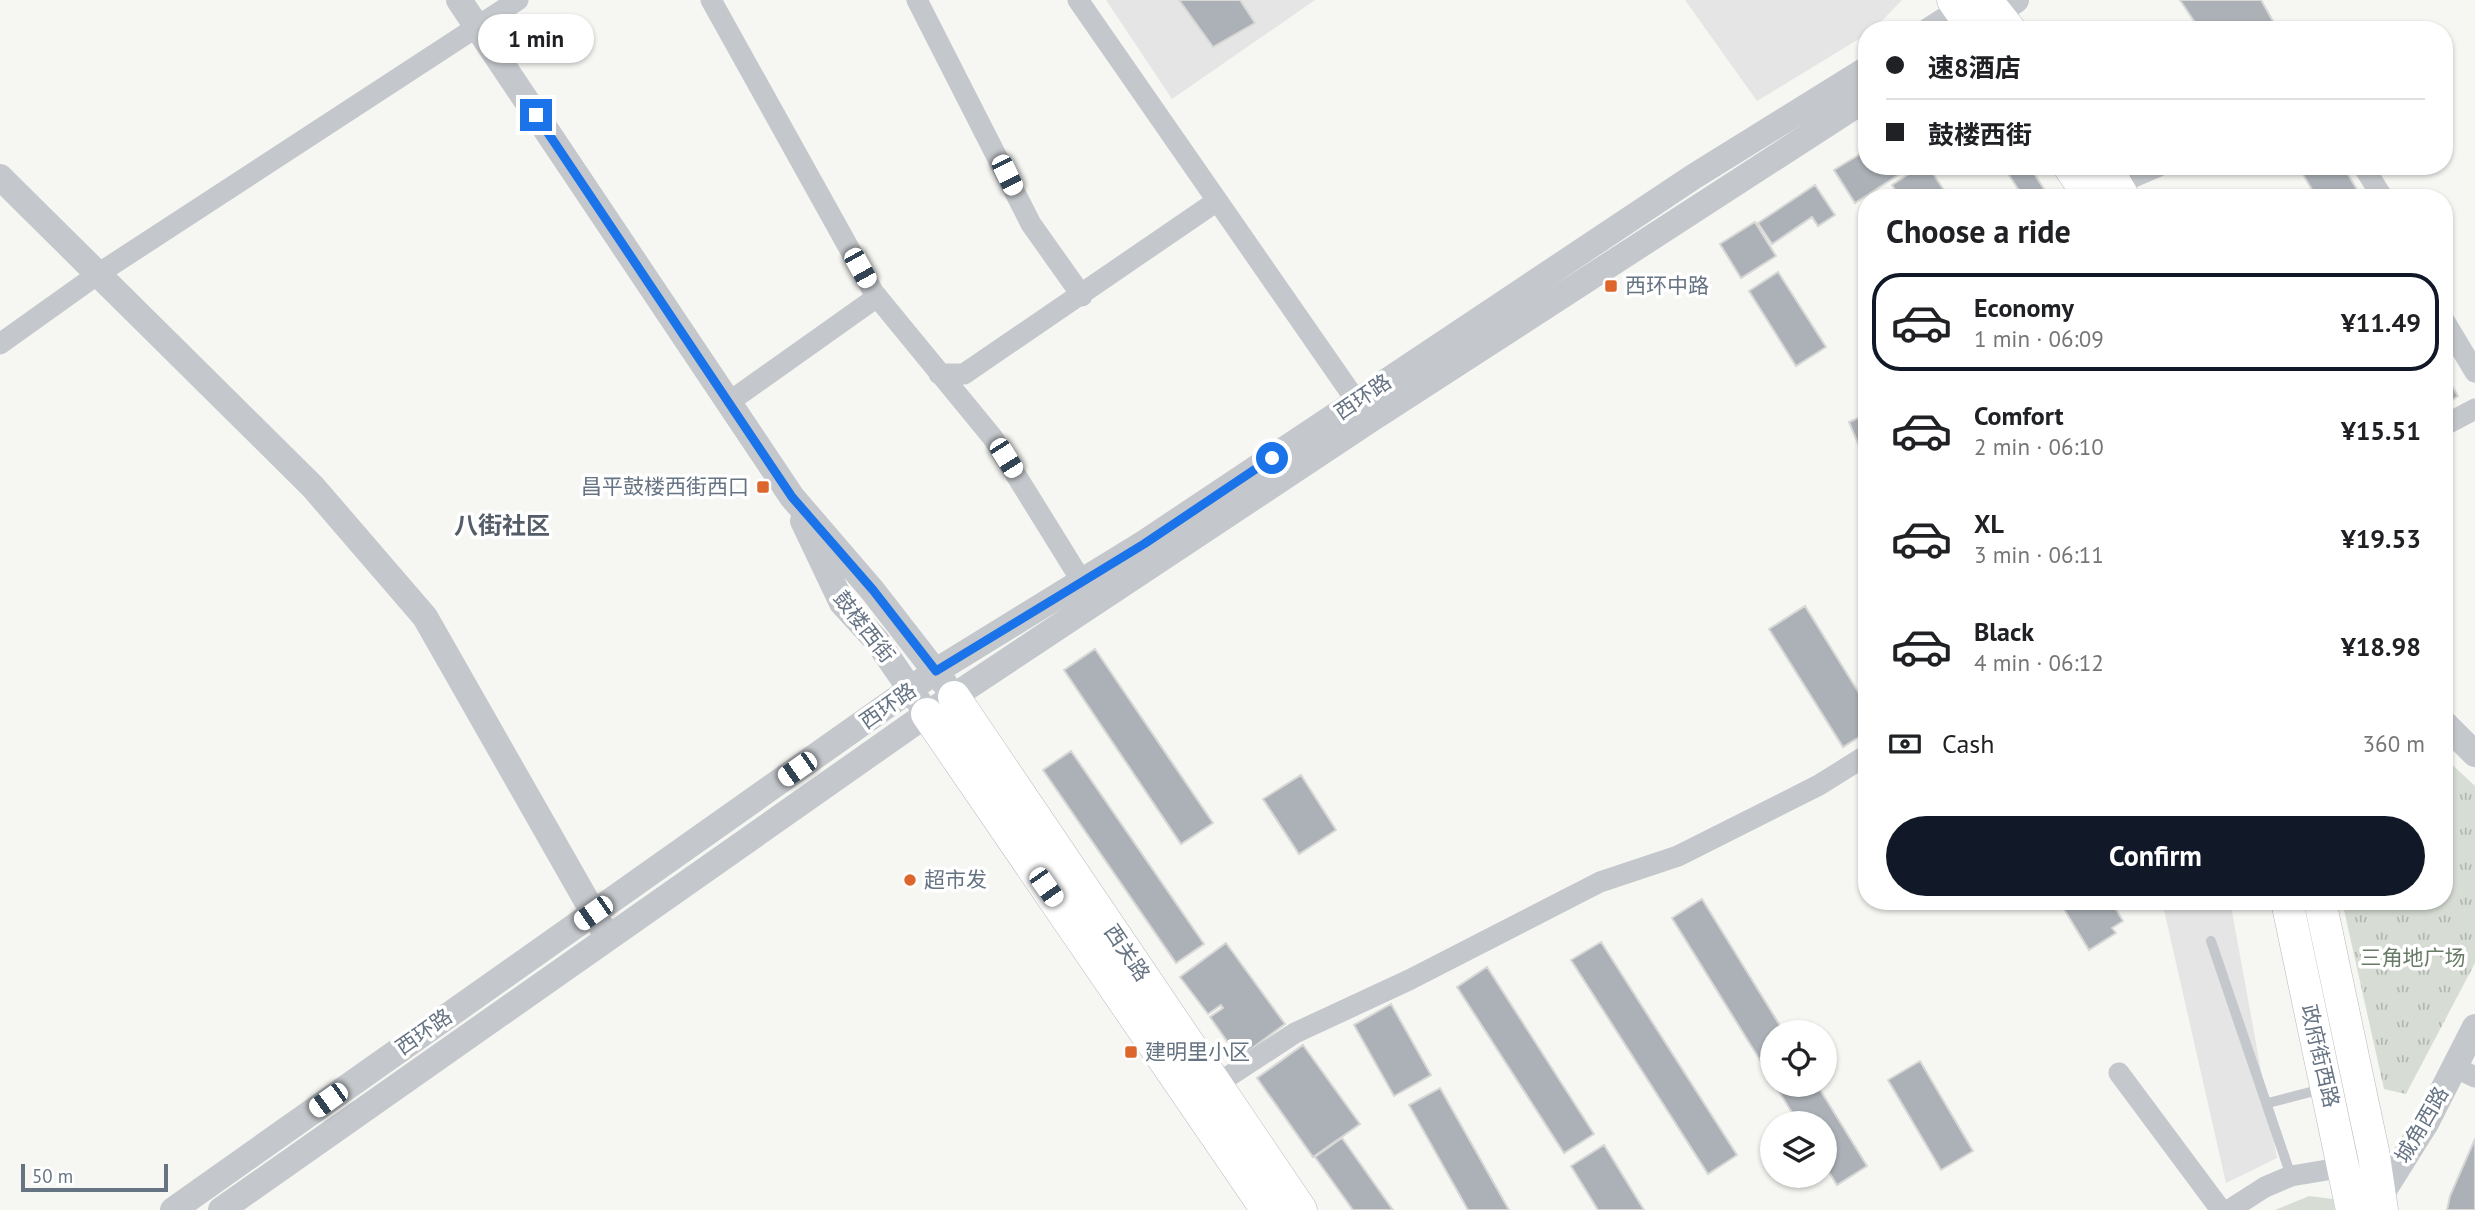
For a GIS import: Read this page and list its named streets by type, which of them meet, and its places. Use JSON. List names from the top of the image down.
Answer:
{
  "streets": {
    "main road": ["西关路", "政府街西路"],
    "street": ["西环路", "鼓楼西街", "城角西路"]
  },
  "crossings": [
    ["西环路", "鼓楼西街"],
    ["西环路", "西关路"],
    ["鼓楼西街", "西关路"],
    ["政府街西路", "城角西路"]
  ],
  "districts": ["八街社区"],
  "parks": ["三角地广场"],
  "places": {
    "transit": ["西环中路", "昌平鼓楼西街西口", "建明里小区"],
    "other": ["超市发"]
  },
  "scale_bar": "50 m",
  "page": {
    "bubble": "1 min",
    "banner": ["速8酒店", "鼓楼西街"],
    "heading": "Choose a ride",
    "list": [
      {
        "name": "Economy",
        "note": "1 min · 06:09",
        "value": "¥11.49"
      },
      {
        "name": "Comfort",
        "note": "2 min · 06:10",
        "value": "¥15.51"
      },
      {
        "name": "XL",
        "note": "3 min · 06:11",
        "value": "¥19.53"
      },
      {
        "name": "Black",
        "note": "4 min · 06:12",
        "value": "¥18.98"
      }
    ],
    "pay": ["Cash", "360 m"],
    "buttons": "Confirm",
    "scale": "50 m"
  }
}
